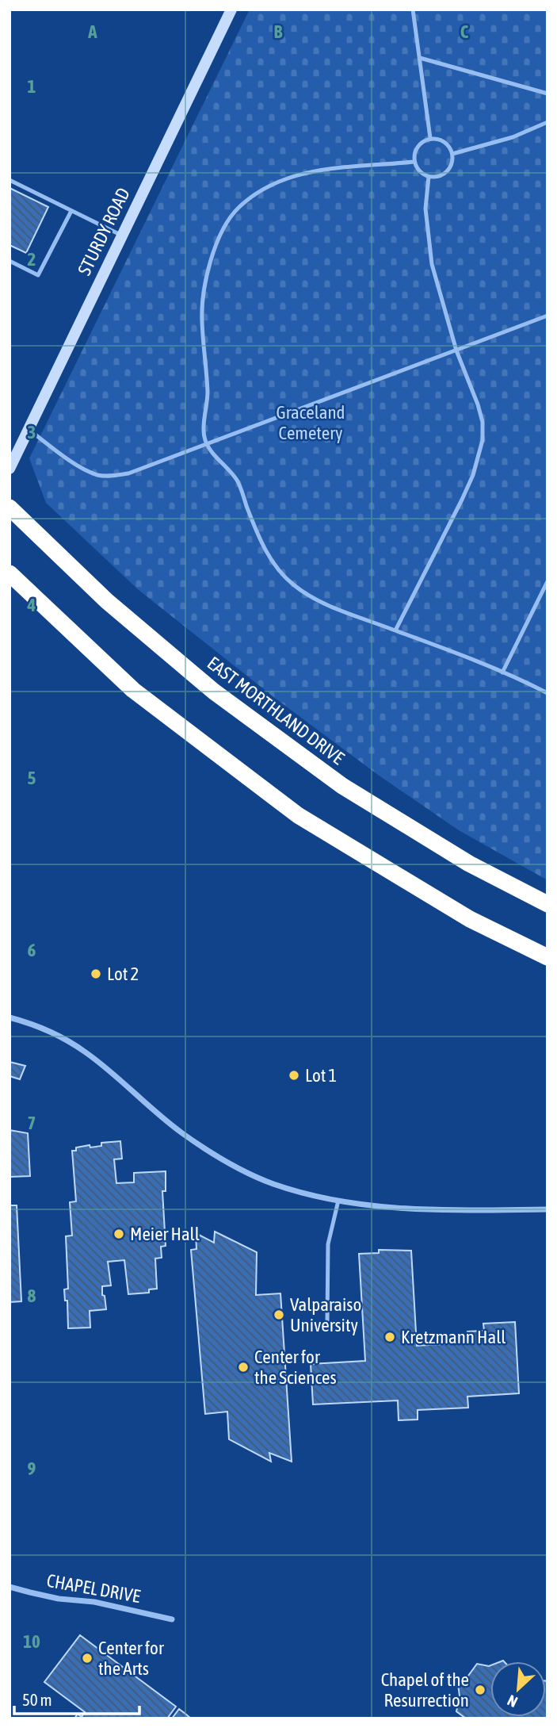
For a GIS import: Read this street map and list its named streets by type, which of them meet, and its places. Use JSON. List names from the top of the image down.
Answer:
{
  "streets": {
    "highway": ["EAST MORTHLAND DRIVE"],
    "street": ["STURDY ROAD", "CHAPEL DRIVE"]
  },
  "parks": ["Graceland Cemetery"],
  "places": [
    "Lot 2",
    "Lot 1",
    "Meier Hall",
    "Valparaiso University",
    "Kretzmann Hall",
    "Center for the Sciences",
    "Center for the Arts",
    "Chapel of the Resurrection"
  ],
  "scale_bar": "50 m",
  "north": "bottom left",
  "grid": {
    "columns": ["A", "B", "C"],
    "rows": [
      "1",
      "2",
      "3",
      "4",
      "5",
      "6",
      "7",
      "8",
      "9",
      "10"
    ]
  }
}
